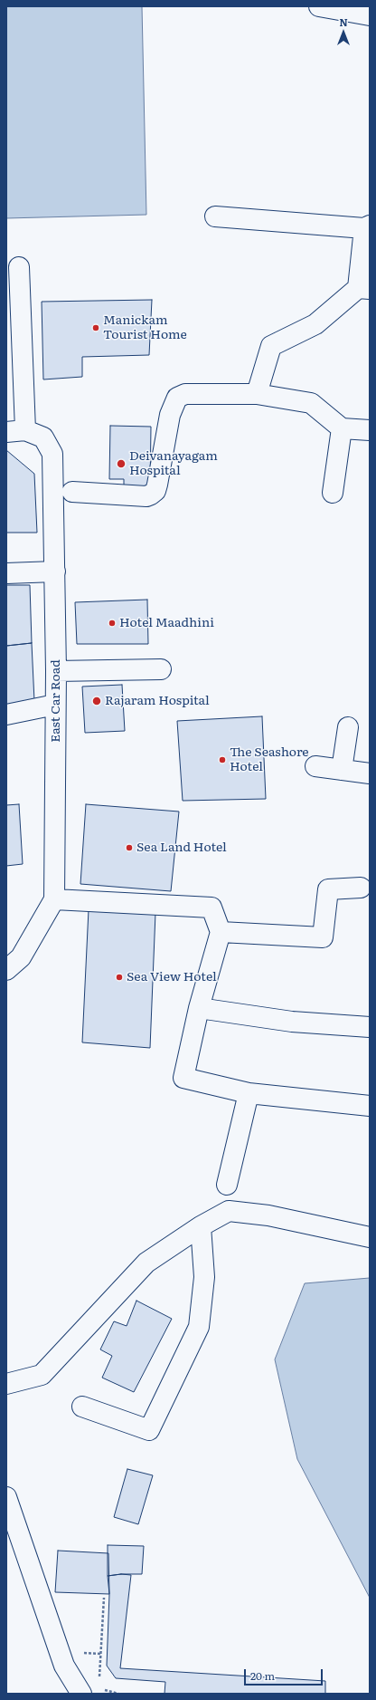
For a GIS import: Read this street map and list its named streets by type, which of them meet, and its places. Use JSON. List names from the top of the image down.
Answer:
{
  "streets": {
    "street": ["East Car Road"]
  },
  "places": [
    "Manickam Tourist Home",
    "Deivanayagam Hospital",
    "Hotel Maadhini",
    "Rajaram Hospital",
    "The Seashore Hotel",
    "Sea Land Hotel",
    "Sea View Hotel"
  ],
  "scale_bar": "20 m",
  "north": "top"
}
